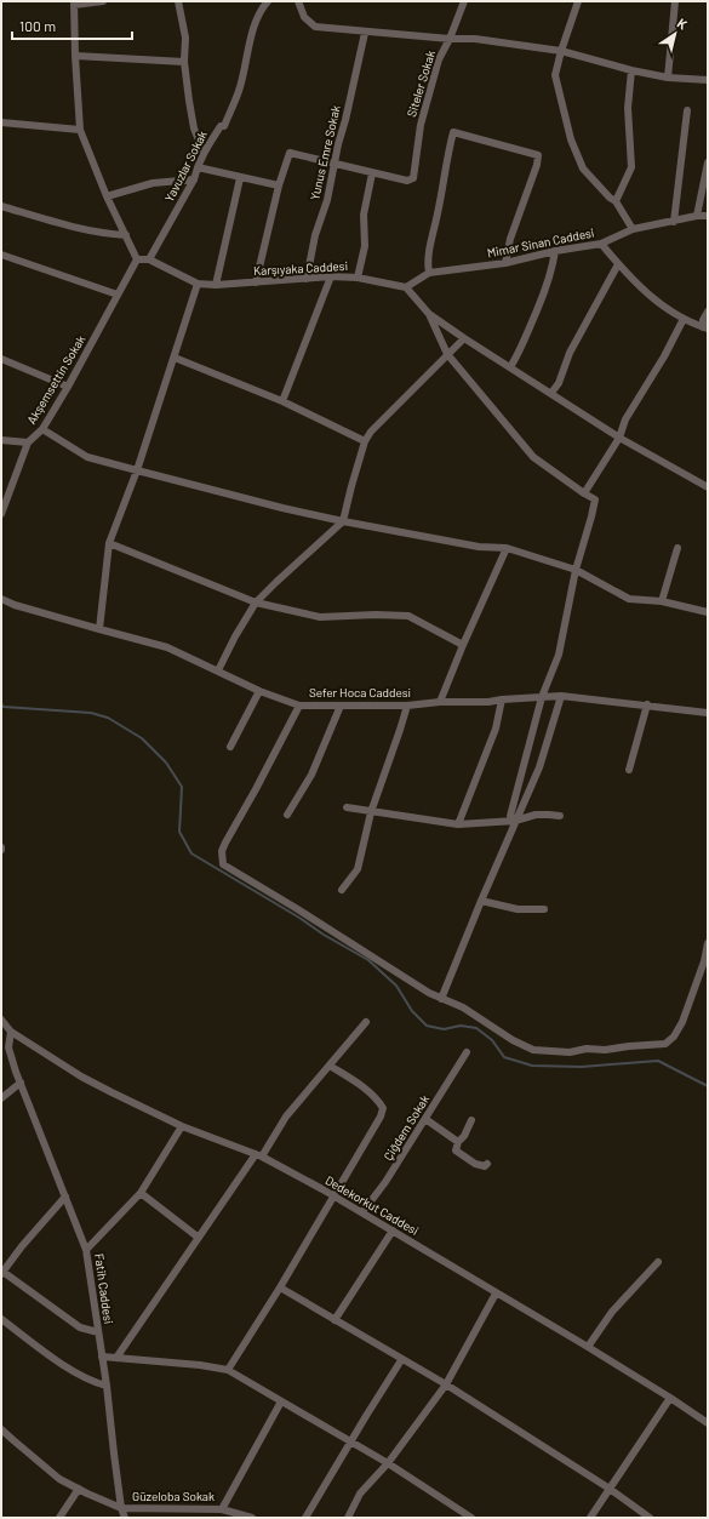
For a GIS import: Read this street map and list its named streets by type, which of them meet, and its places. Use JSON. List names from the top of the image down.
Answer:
{
  "streets": {
    "street": [
      "Siteler Sokak",
      "Yunus Emre Sokak",
      "Yavuzlar Sokak",
      "Mimar Sinan Caddesi",
      "Karşıyaka Caddesi",
      "Akşemsettin Sokak",
      "Sefer Hoca Caddesi",
      "Çiğdem Sokak",
      "Dedekorkut Caddesi",
      "Fatih Caddesi",
      "Güzeloba Sokak"
    ]
  },
  "crossings": [
    ["Yunus Emre Sokak", "Karşıyaka Caddesi"],
    ["Yavuzlar Sokak", "Karşıyaka Caddesi"],
    ["Mimar Sinan Caddesi", "Karşıyaka Caddesi"],
    ["Karşıyaka Caddesi", "Akşemsettin Sokak"],
    ["Çiğdem Sokak", "Dedekorkut Caddesi"],
    ["Dedekorkut Caddesi", "Fatih Caddesi"],
    ["Fatih Caddesi", "Güzeloba Sokak"]
  ],
  "scale_bar": "100 m",
  "north": "top right"
}
